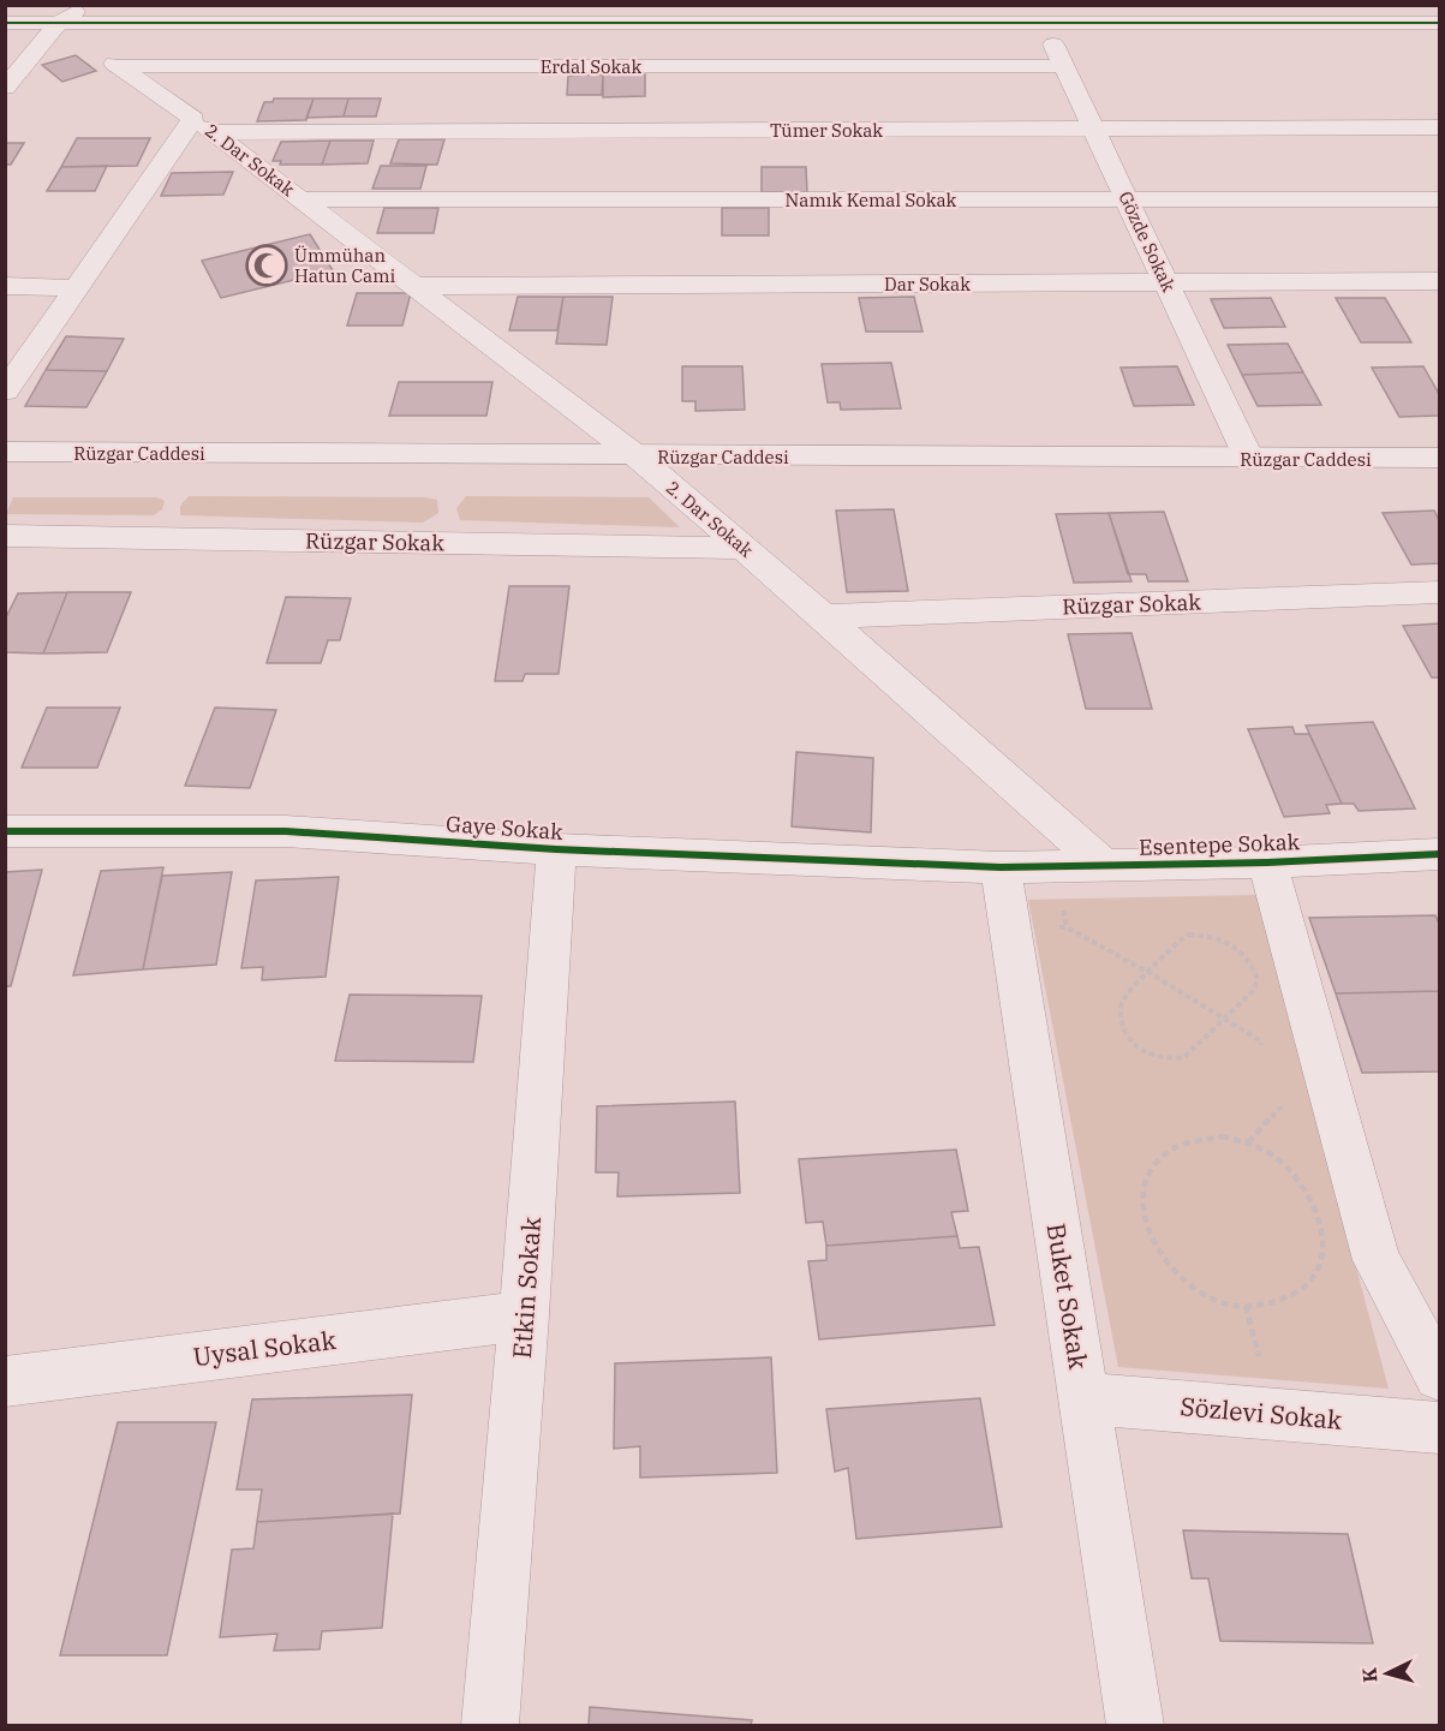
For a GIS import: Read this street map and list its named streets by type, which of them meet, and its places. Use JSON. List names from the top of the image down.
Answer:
{
  "streets": {
    "street": [
      "Erdal Sokak",
      "Tümer Sokak",
      "2. Dar Sokak",
      "Namık Kemal Sokak",
      "Gözde Sokak",
      "Dar Sokak",
      "Rüzgar Caddesi",
      "Rüzgar Sokak",
      "Gaye Sokak",
      "Esentepe Sokak",
      "Etkin Sokak",
      "Buket Sokak",
      "Uysal Sokak",
      "Sözlevi Sokak"
    ]
  },
  "crossings": [
    ["Erdal Sokak", "2. Dar Sokak"],
    ["Erdal Sokak", "Gözde Sokak"],
    ["Tümer Sokak", "2. Dar Sokak"],
    ["Tümer Sokak", "Gözde Sokak"],
    ["2. Dar Sokak", "Namık Kemal Sokak"],
    ["2. Dar Sokak", "Dar Sokak"],
    ["2. Dar Sokak", "Rüzgar Caddesi"],
    ["2. Dar Sokak", "Rüzgar Sokak"],
    ["2. Dar Sokak", "Esentepe Sokak"],
    ["Namık Kemal Sokak", "Gözde Sokak"],
    ["Gözde Sokak", "Dar Sokak"],
    ["Gözde Sokak", "Rüzgar Caddesi"],
    ["Gaye Sokak", "Esentepe Sokak"],
    ["Gaye Sokak", "Etkin Sokak"],
    ["Gaye Sokak", "Buket Sokak"],
    ["Esentepe Sokak", "Buket Sokak"],
    ["Etkin Sokak", "Uysal Sokak"],
    ["Buket Sokak", "Sözlevi Sokak"]
  ],
  "places": {
    "mosque": ["Ümmühan Hatun Cami"]
  },
  "north": "left"
}
